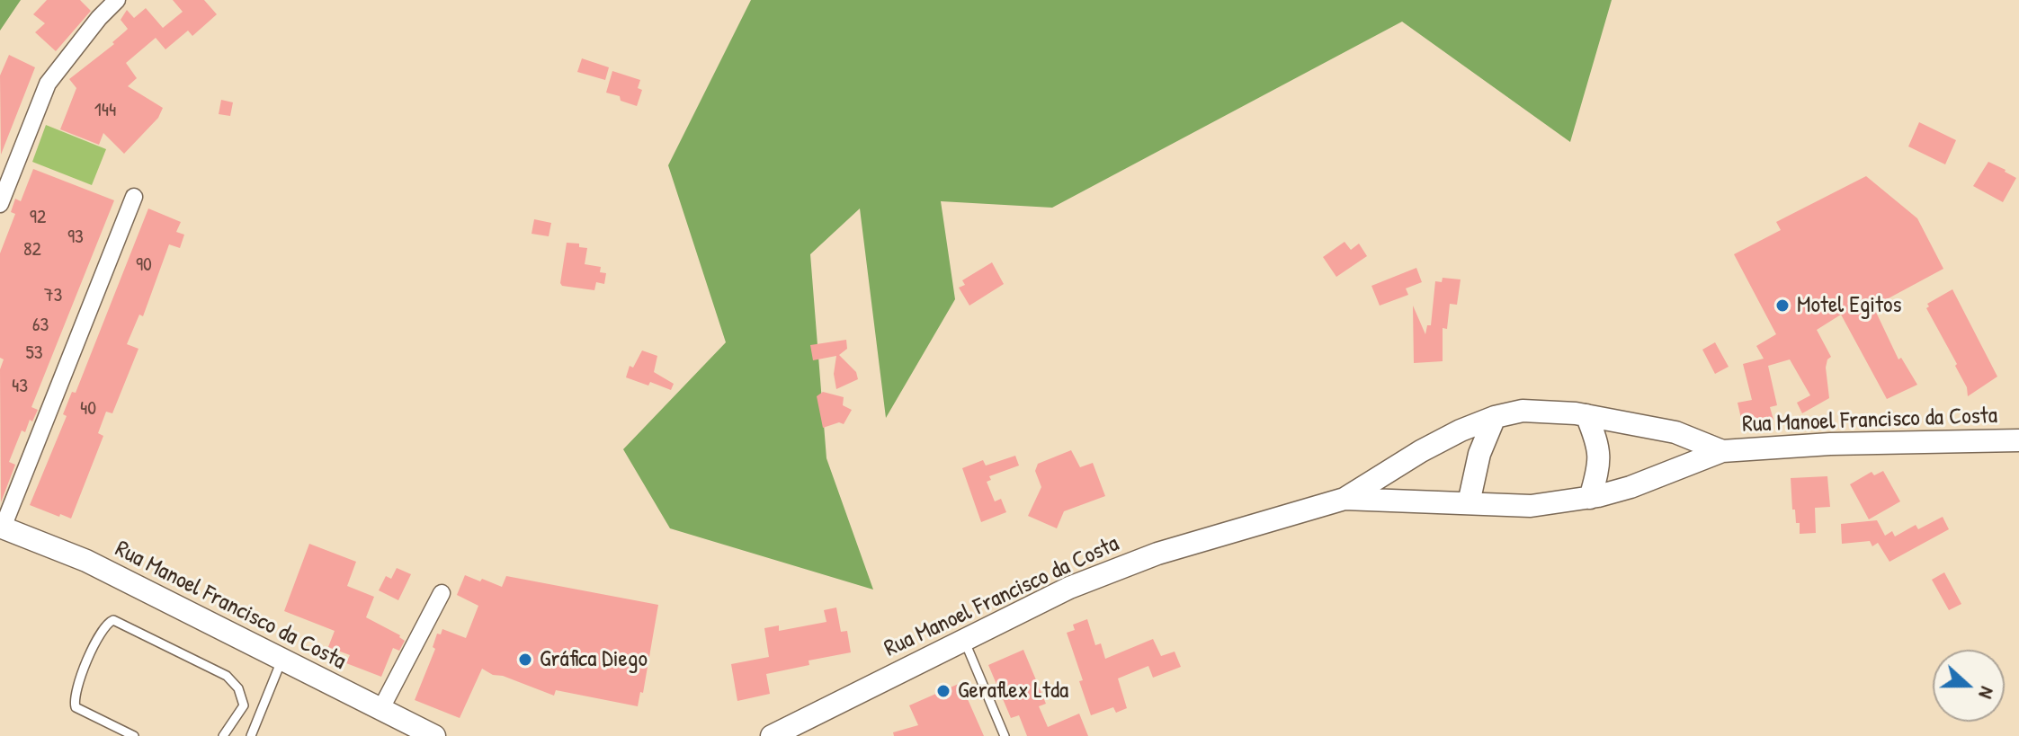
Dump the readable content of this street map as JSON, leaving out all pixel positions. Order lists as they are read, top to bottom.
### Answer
{
  "streets": {
    "main road": ["Rua Manoel Francisco da Costa"]
  },
  "places": ["Motel Egitos", "Gráfica Diego", "Geraflex Ltda"],
  "house_numbers": [
    "144",
    "92",
    "93",
    "82",
    "90",
    "73",
    "63",
    "53",
    "43",
    "40"
  ],
  "north": "right"
}
